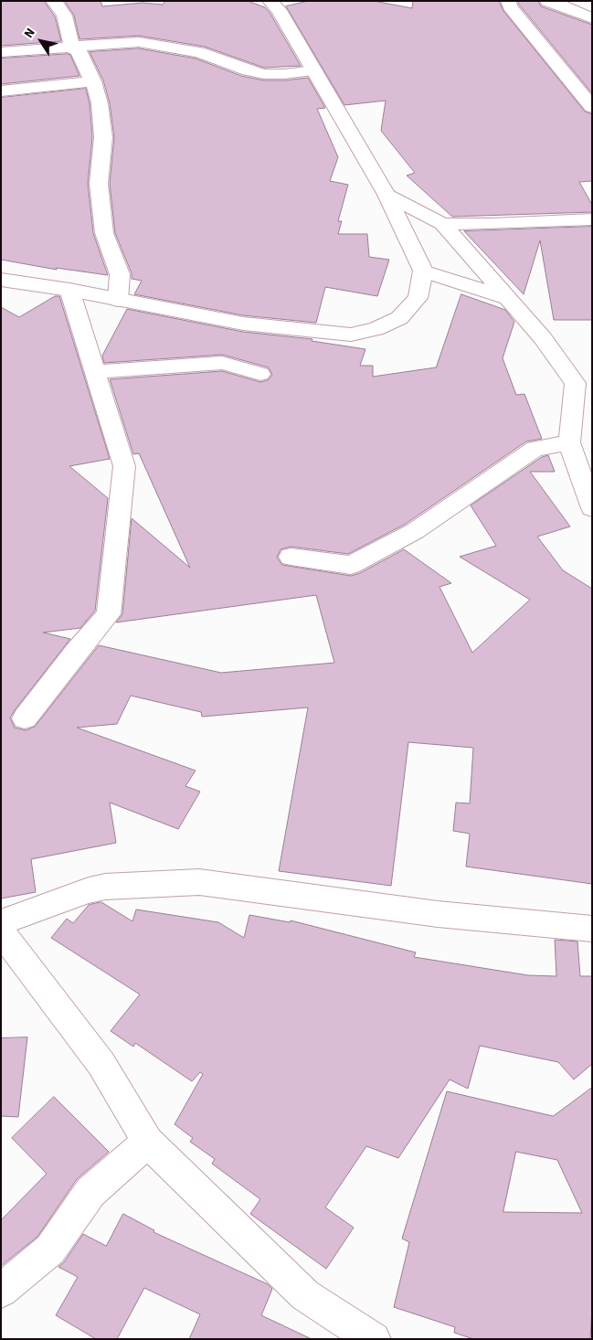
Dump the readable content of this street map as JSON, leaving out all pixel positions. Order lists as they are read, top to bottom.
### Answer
{
  "north": "top left"
}
